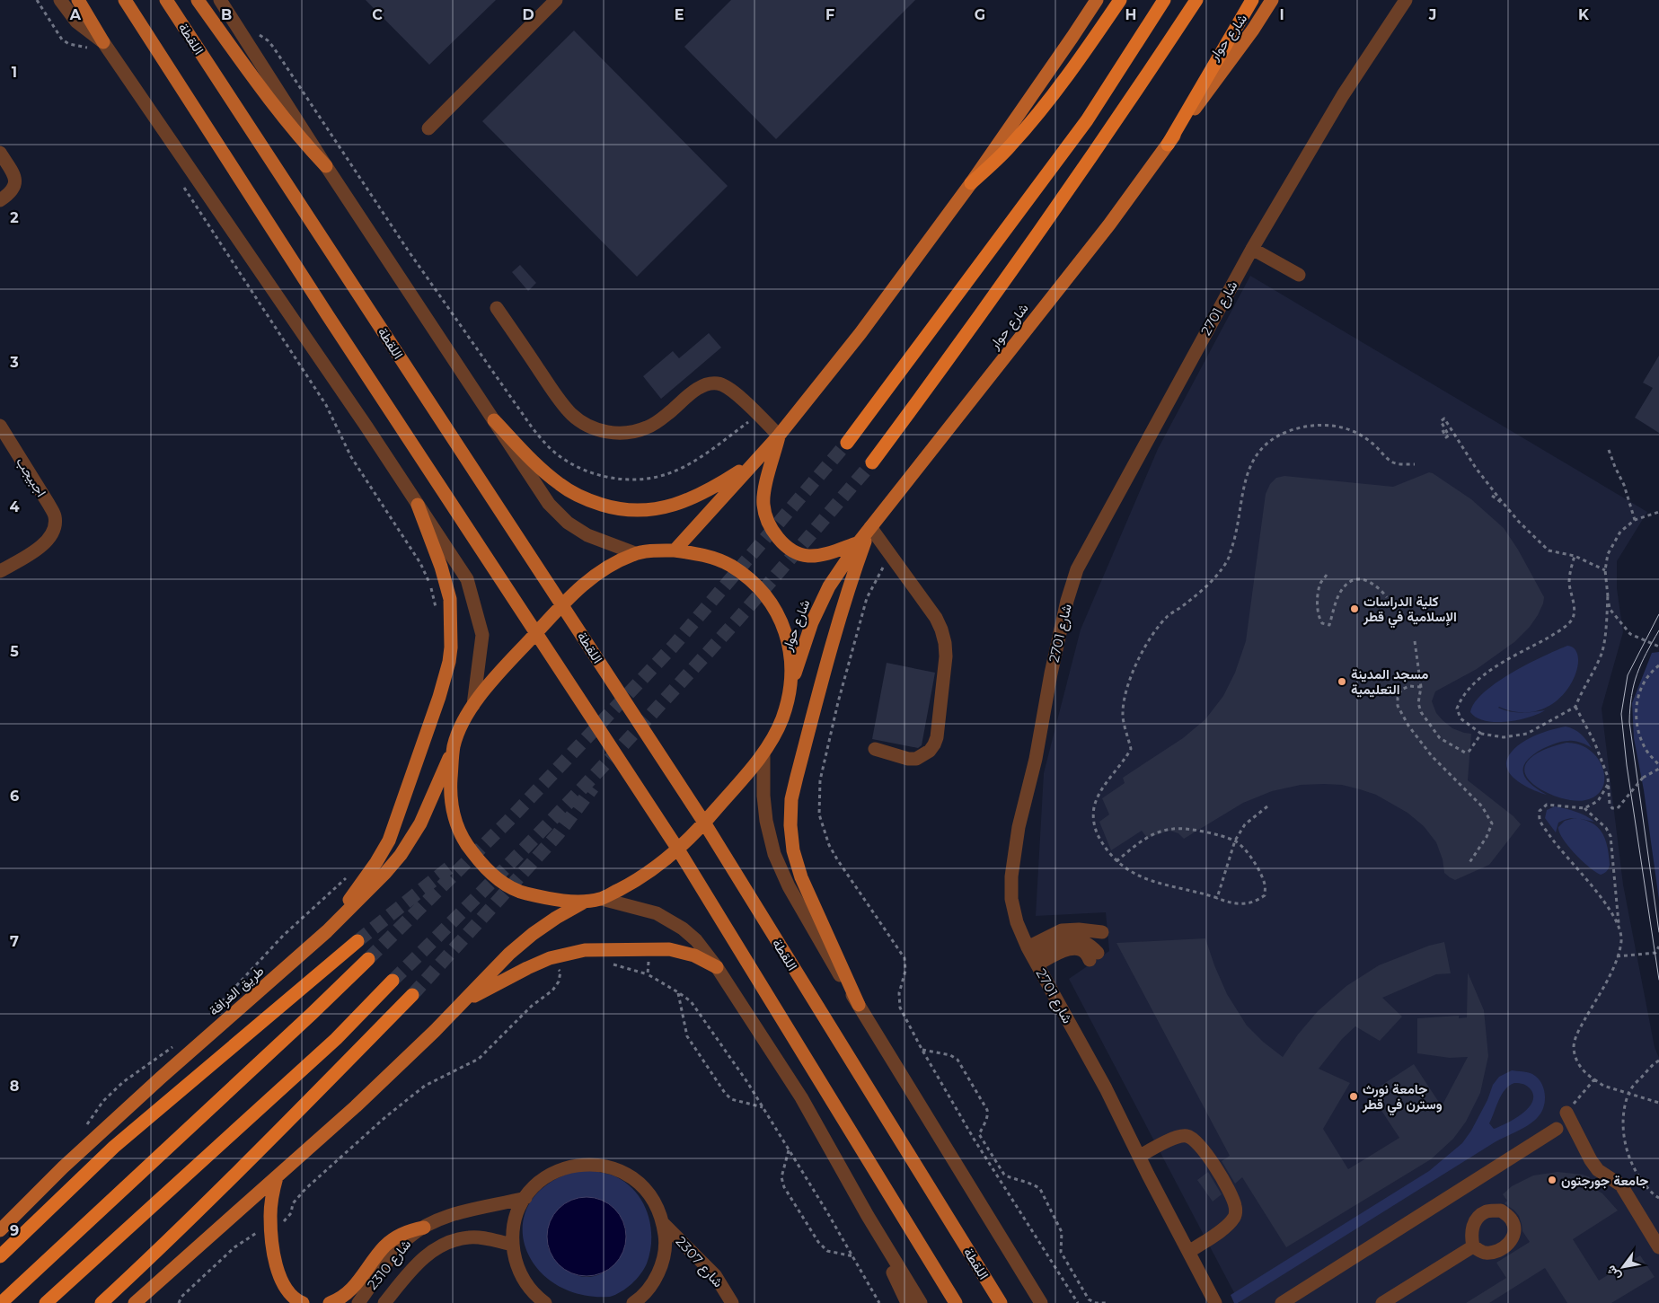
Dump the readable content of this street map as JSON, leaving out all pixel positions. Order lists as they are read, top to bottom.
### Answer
{
  "streets": {
    "main road": ["شارع حوار", "اللقطة", "طريق الغرافة"],
    "street": [
      "شارع 2701",
      "اجبيجب",
      "شارع 2307",
      "شارع 2310"
    ]
  },
  "crossings": [
    ["اللقطة", "طريق الغرافة"]
  ],
  "places": [
    "كلية الدراسات الإسلامية في قطر",
    "مسجد المدينة التعليمية",
    "جامعة نورث وسترن في قطر",
    "جامعة جورجتون"
  ],
  "north": "bottom left",
  "grid": {
    "columns": [
      "A",
      "B",
      "C",
      "D",
      "E",
      "F",
      "G",
      "H",
      "I",
      "J",
      "K"
    ],
    "rows": [
      "1",
      "2",
      "3",
      "4",
      "5",
      "6",
      "7",
      "8",
      "9"
    ]
  }
}
